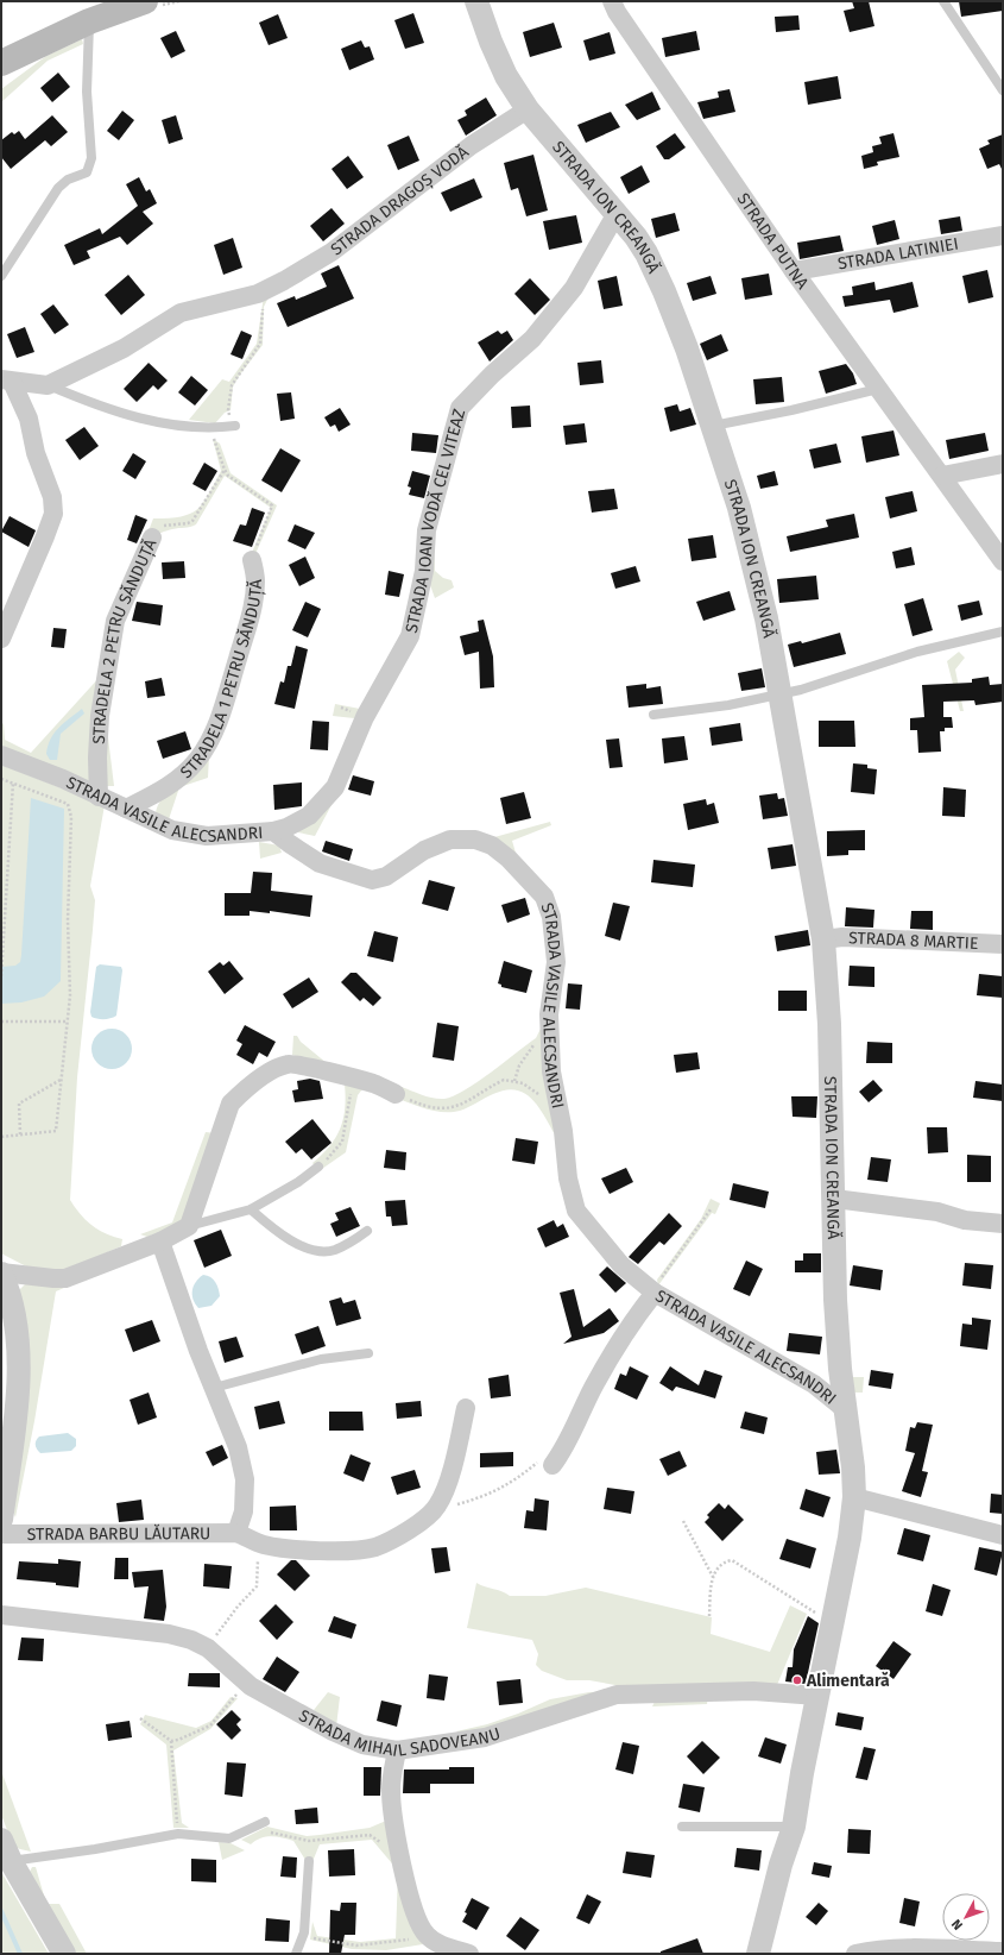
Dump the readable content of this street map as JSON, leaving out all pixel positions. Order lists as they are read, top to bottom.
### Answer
{
  "streets": {
    "street": [
      "STRADA DRAGOȘ VODĂ",
      "STRADA ION CREANGĂ",
      "STRADA PUTNA",
      "STRADA LATINIEI",
      "STRADA IOAN VODĂ CEL VITEAZ",
      "STRADELA 2 PETRU SĂNDUȚĂ",
      "STRADELA 1 PETRU SĂNDUȚĂ",
      "STRADA VASILE ALECSANDRI",
      "STRADA 8 MARTIE",
      "STRADA BARBU LĂUTARU",
      "STRADA MIHAIL SADOVEANU"
    ]
  },
  "crossings": [
    ["STRADA DRAGOȘ VODĂ", "STRADA ION CREANGĂ"],
    ["STRADA ION CREANGĂ", "STRADA IOAN VODĂ CEL VITEAZ"],
    ["STRADA ION CREANGĂ", "STRADA VASILE ALECSANDRI"],
    ["STRADA ION CREANGĂ", "STRADA 8 MARTIE"],
    ["STRADA ION CREANGĂ", "STRADA MIHAIL SADOVEANU"],
    ["STRADA PUTNA", "STRADA LATINIEI"],
    ["STRADA IOAN VODĂ CEL VITEAZ", "STRADA VASILE ALECSANDRI"],
    ["STRADELA 2 PETRU SĂNDUȚĂ", "STRADELA 1 PETRU SĂNDUȚĂ"],
    ["STRADELA 2 PETRU SĂNDUȚĂ", "STRADA VASILE ALECSANDRI"],
    ["STRADELA 1 PETRU SĂNDUȚĂ", "STRADA VASILE ALECSANDRI"]
  ],
  "places": ["Alimentară"],
  "north": "bottom left"
}
